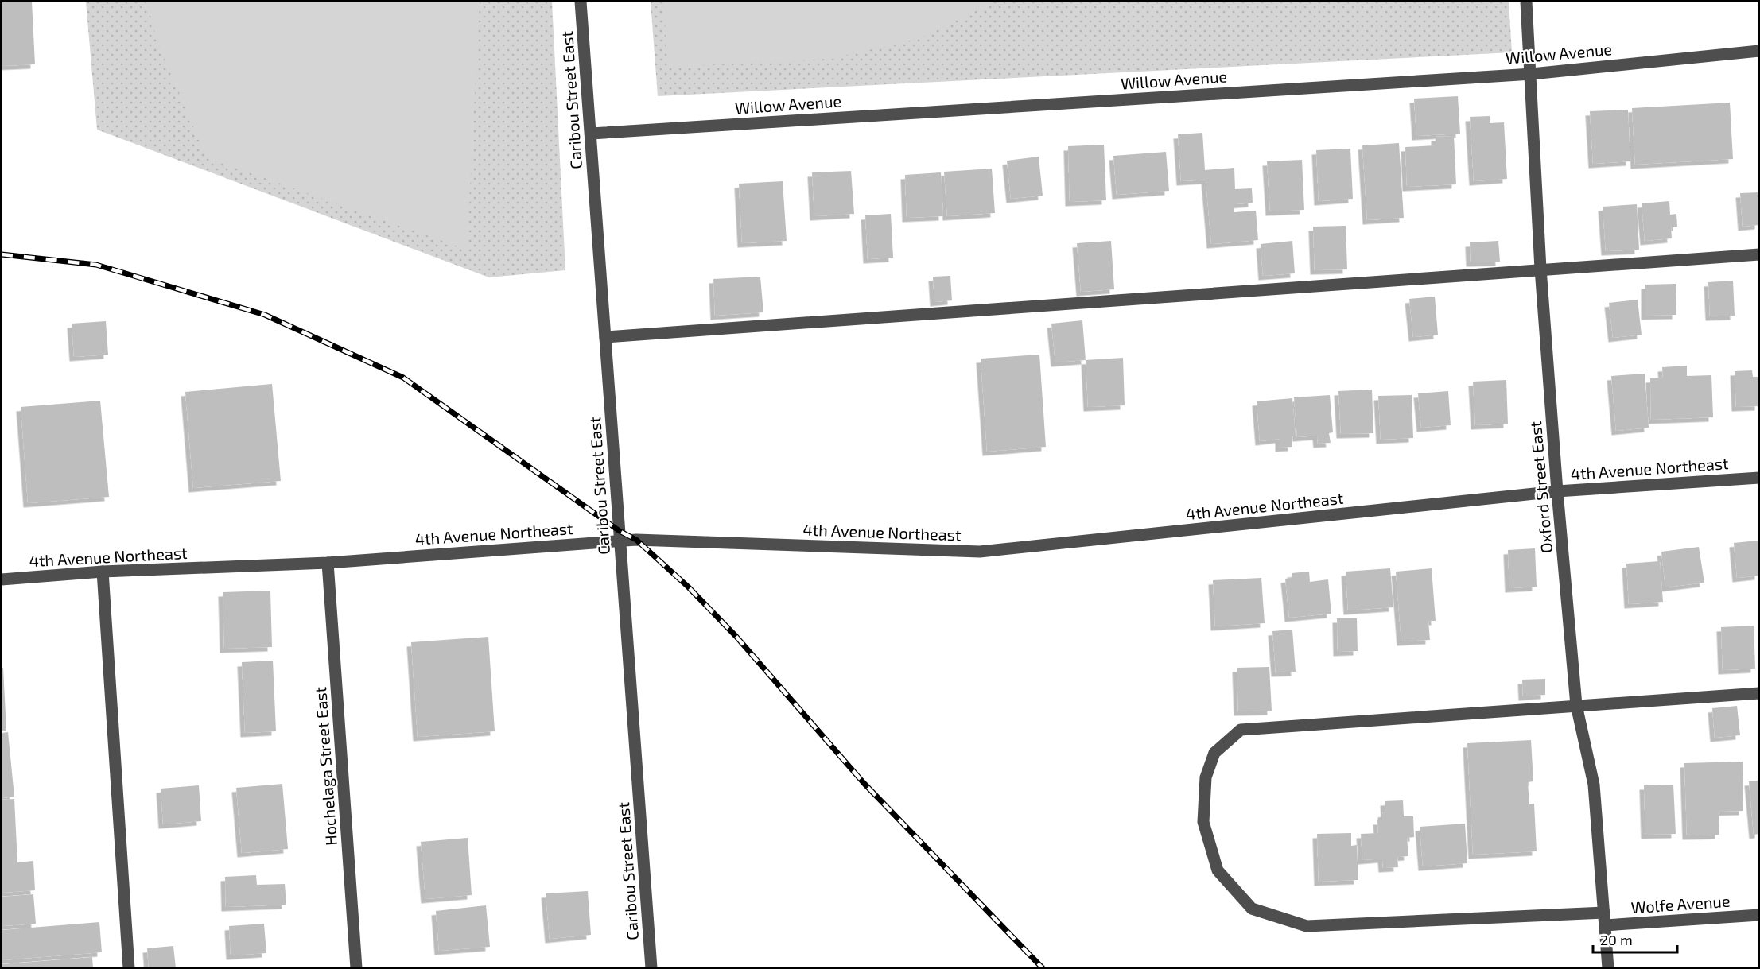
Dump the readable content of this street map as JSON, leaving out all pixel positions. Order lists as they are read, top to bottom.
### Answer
{
  "streets": {
    "street": [
      "Willow Avenue",
      "Caribou Street East",
      "4th Avenue Northeast",
      "Oxford Street East",
      "Hochelaga Street East",
      "Wolfe Avenue"
    ]
  },
  "crossings": [
    ["Willow Avenue", "Caribou Street East"],
    ["Willow Avenue", "Oxford Street East"],
    ["Caribou Street East", "4th Avenue Northeast"],
    ["4th Avenue Northeast", "Oxford Street East"],
    ["4th Avenue Northeast", "Hochelaga Street East"],
    ["Oxford Street East", "Wolfe Avenue"]
  ],
  "scale_bar": "20 m"
}
